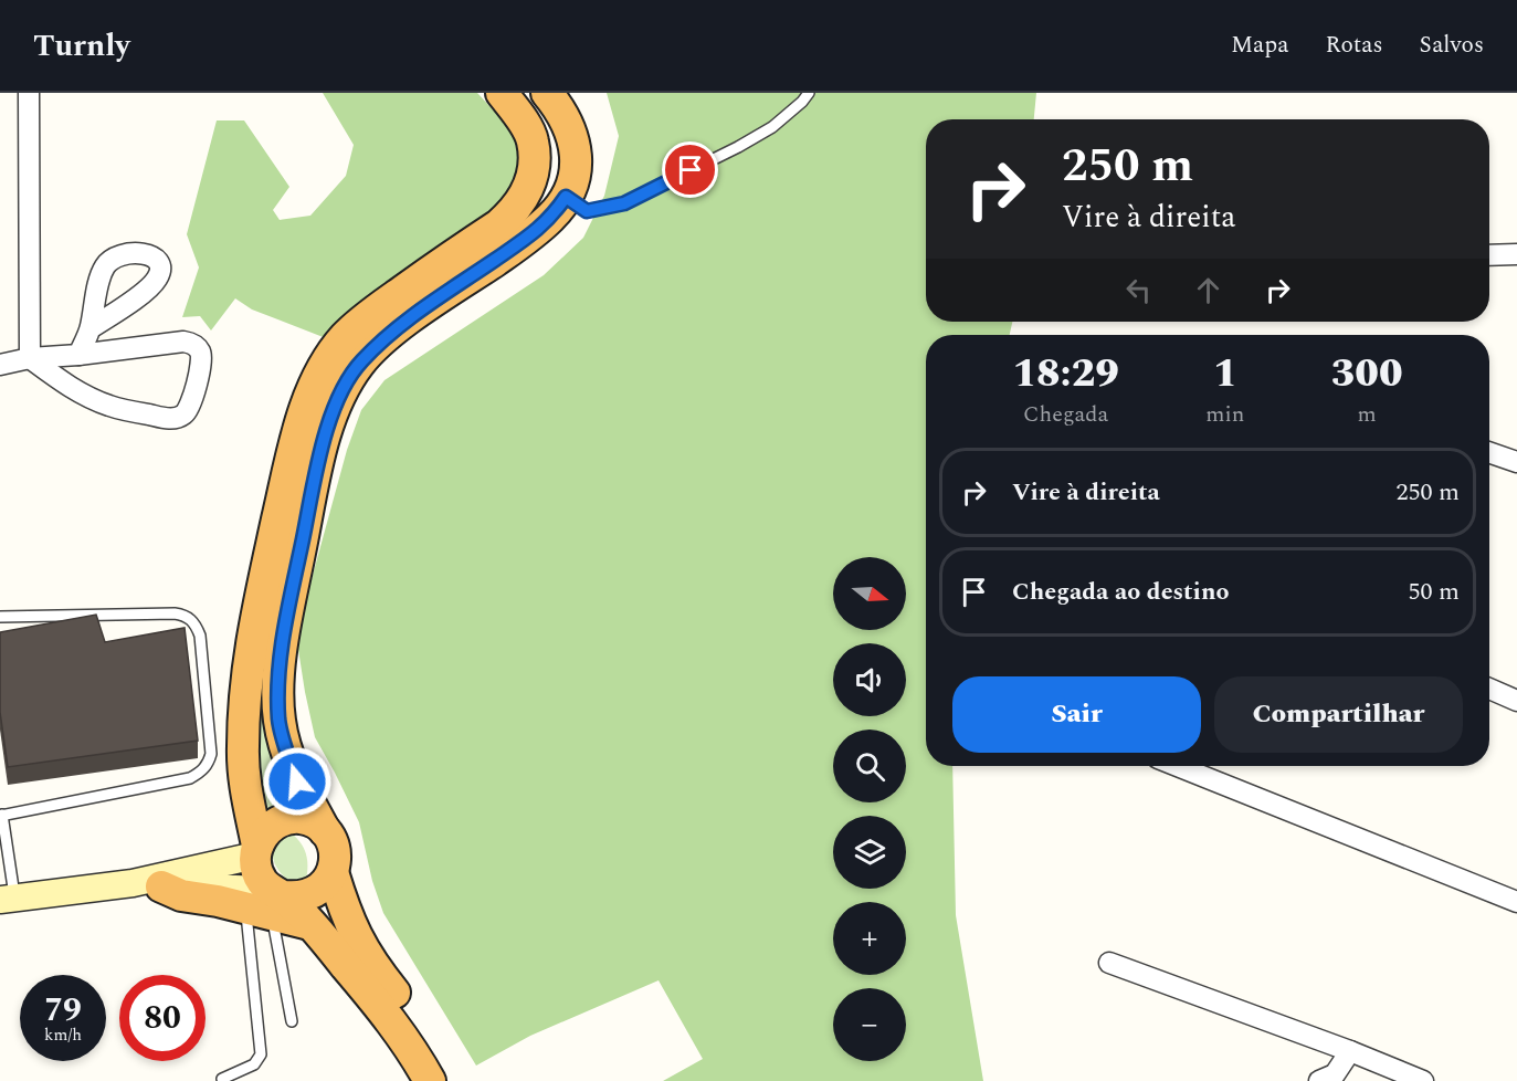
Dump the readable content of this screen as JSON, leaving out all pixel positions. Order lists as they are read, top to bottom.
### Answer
{
  "north": "right",
  "page": {
    "header": "Turnly",
    "nav": ["Mapa", "Rotas", "Salvos"],
    "turn": ["250 m", "Vire à direita"],
    "eta": [
      "18:29",
      "Chegada",
      "1",
      "min",
      "300",
      "m"
    ],
    "list": [
      {
        "name": "Vire à direita",
        "value": "250 m"
      },
      {
        "name": "Chegada ao destino",
        "value": "50 m"
      }
    ],
    "map_buttons": ["+", "−"],
    "buttons": ["Sair", "Compartilhar"],
    "speed": "79 km/h",
    "limit": "80"
  }
}
